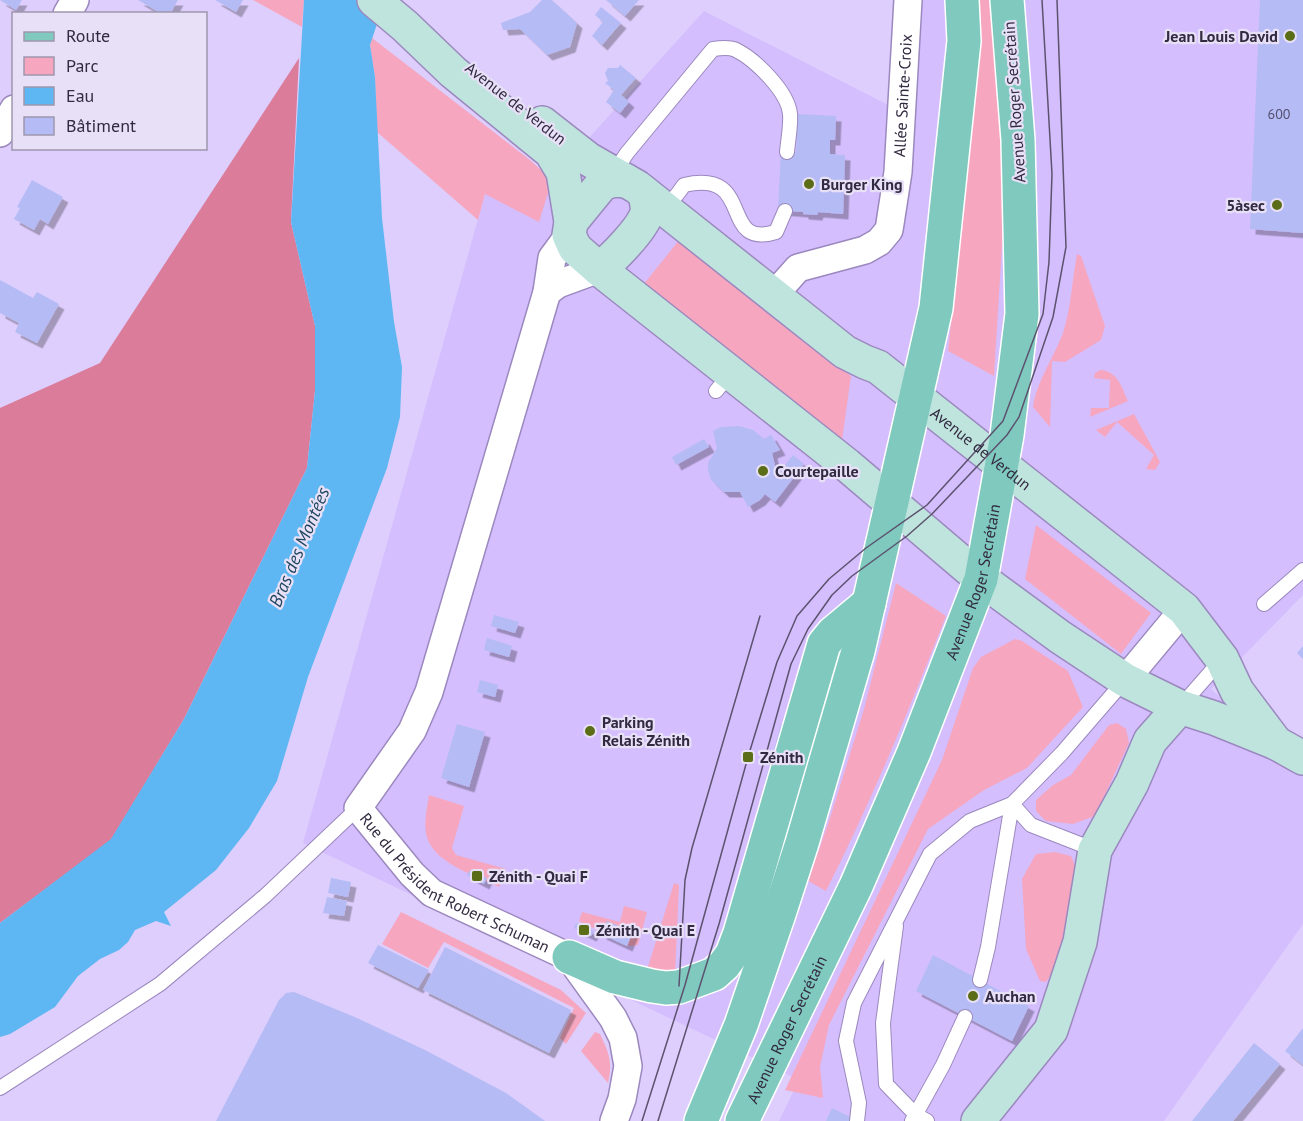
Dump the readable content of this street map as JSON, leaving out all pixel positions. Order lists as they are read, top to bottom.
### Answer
{
  "streets": {
    "main road": ["Avenue Roger Secrétain"],
    "street": ["Allée Sainte-Croix", "Avenue de Verdun", "Rue du Président Robert Schuman"]
  },
  "crossings": [
    ["Allée Sainte-Croix", "Avenue de Verdun"],
    ["Avenue Roger Secrétain", "Avenue de Verdun"],
    ["Avenue de Verdun", "Rue du Président Robert Schuman"]
  ],
  "water": ["Bras des Montées"],
  "places": {
    "other": [
      "Jean Louis David",
      "Burger King",
      "5àsec",
      "Courtepaille",
      "Parking Relais Zénith",
      "Auchan"
    ],
    "transit": ["Zénith", "Zénith - Quai F", "Zénith - Quai E"]
  },
  "house_numbers": ["600"],
  "legend": [
    "Route",
    "Parc",
    "Eau",
    "Bâtiment"
  ]
}
